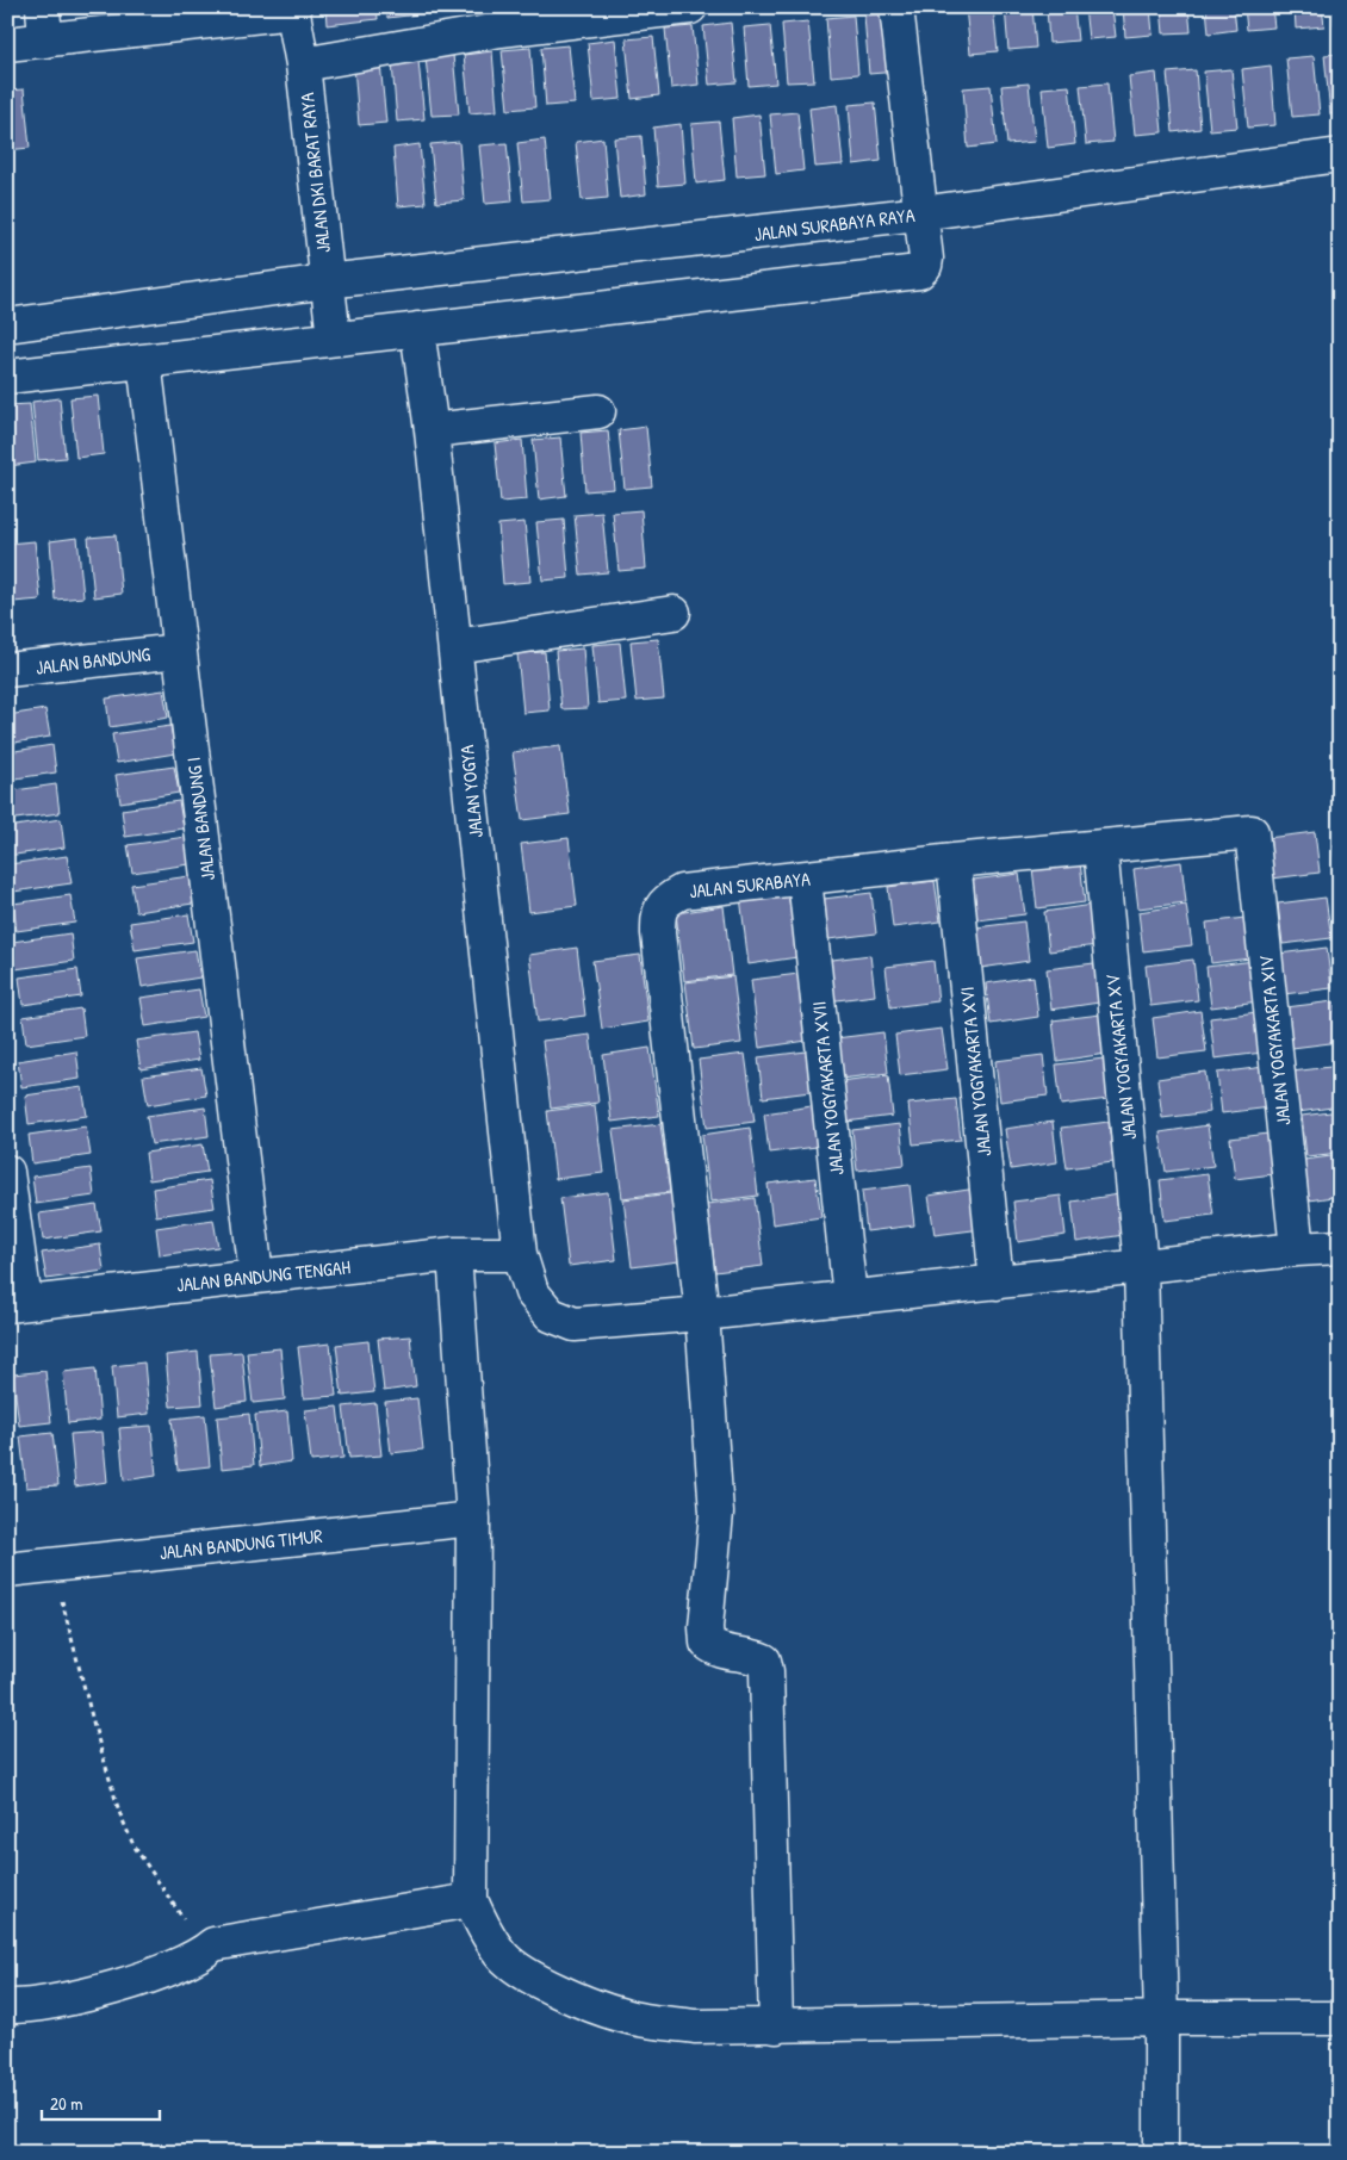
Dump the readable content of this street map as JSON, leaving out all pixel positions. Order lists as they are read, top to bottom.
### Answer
{
  "streets": {
    "street": [
      "JALAN DKI BARAT RAYA",
      "JALAN SURABAYA RAYA",
      "JALAN BANDUNG",
      "JALAN YOGYA",
      "JALAN BANDUNG I",
      "JALAN SURABAYA",
      "JALAN YOGYAKARTA XIV",
      "JALAN YOGYAKARTA XV",
      "JALAN YOGYAKARTA XVI",
      "JALAN YOGYAKARTA XVII",
      "JALAN BANDUNG TENGAH",
      "JALAN BANDUNG TIMUR"
    ]
  },
  "crossings": [
    ["JALAN DKI BARAT RAYA", "JALAN SURABAYA RAYA"],
    ["JALAN BANDUNG", "JALAN BANDUNG I"],
    ["JALAN YOGYA", "JALAN SURABAYA"],
    ["JALAN YOGYA", "JALAN YOGYAKARTA XIV"],
    ["JALAN YOGYA", "JALAN YOGYAKARTA XV"],
    ["JALAN YOGYA", "JALAN YOGYAKARTA XVI"],
    ["JALAN YOGYA", "JALAN YOGYAKARTA XVII"],
    ["JALAN YOGYA", "JALAN BANDUNG TENGAH"],
    ["JALAN BANDUNG I", "JALAN BANDUNG TENGAH"],
    ["JALAN SURABAYA", "JALAN YOGYAKARTA XIV"],
    ["JALAN SURABAYA", "JALAN YOGYAKARTA XV"],
    ["JALAN SURABAYA", "JALAN YOGYAKARTA XVI"],
    ["JALAN SURABAYA", "JALAN YOGYAKARTA XVII"]
  ],
  "scale_bar": "20 m"
}
